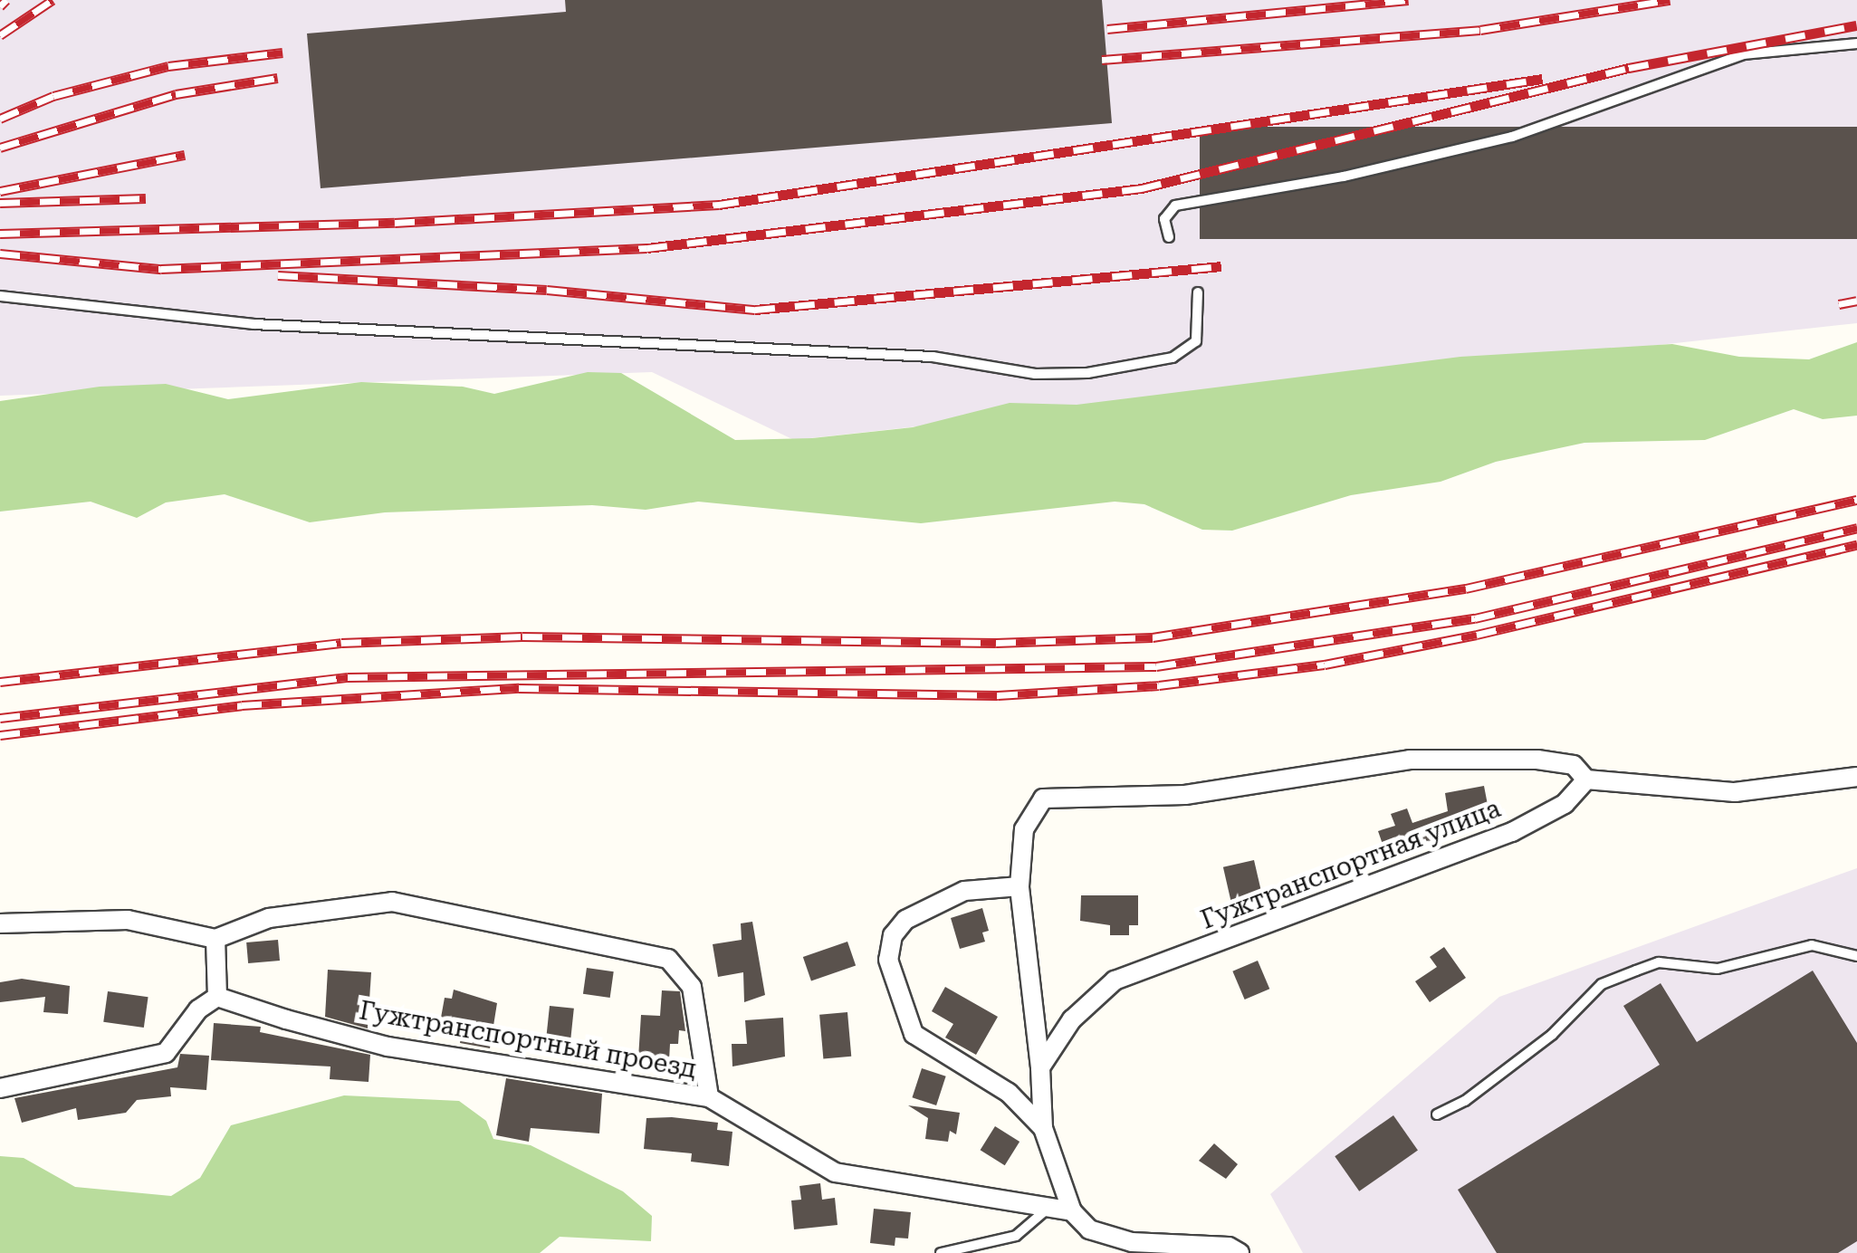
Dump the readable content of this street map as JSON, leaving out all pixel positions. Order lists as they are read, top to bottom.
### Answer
{
  "streets": {
    "street": ["Гужтранспортная улица", "Гужтранспортный проезд"]
  }
}
